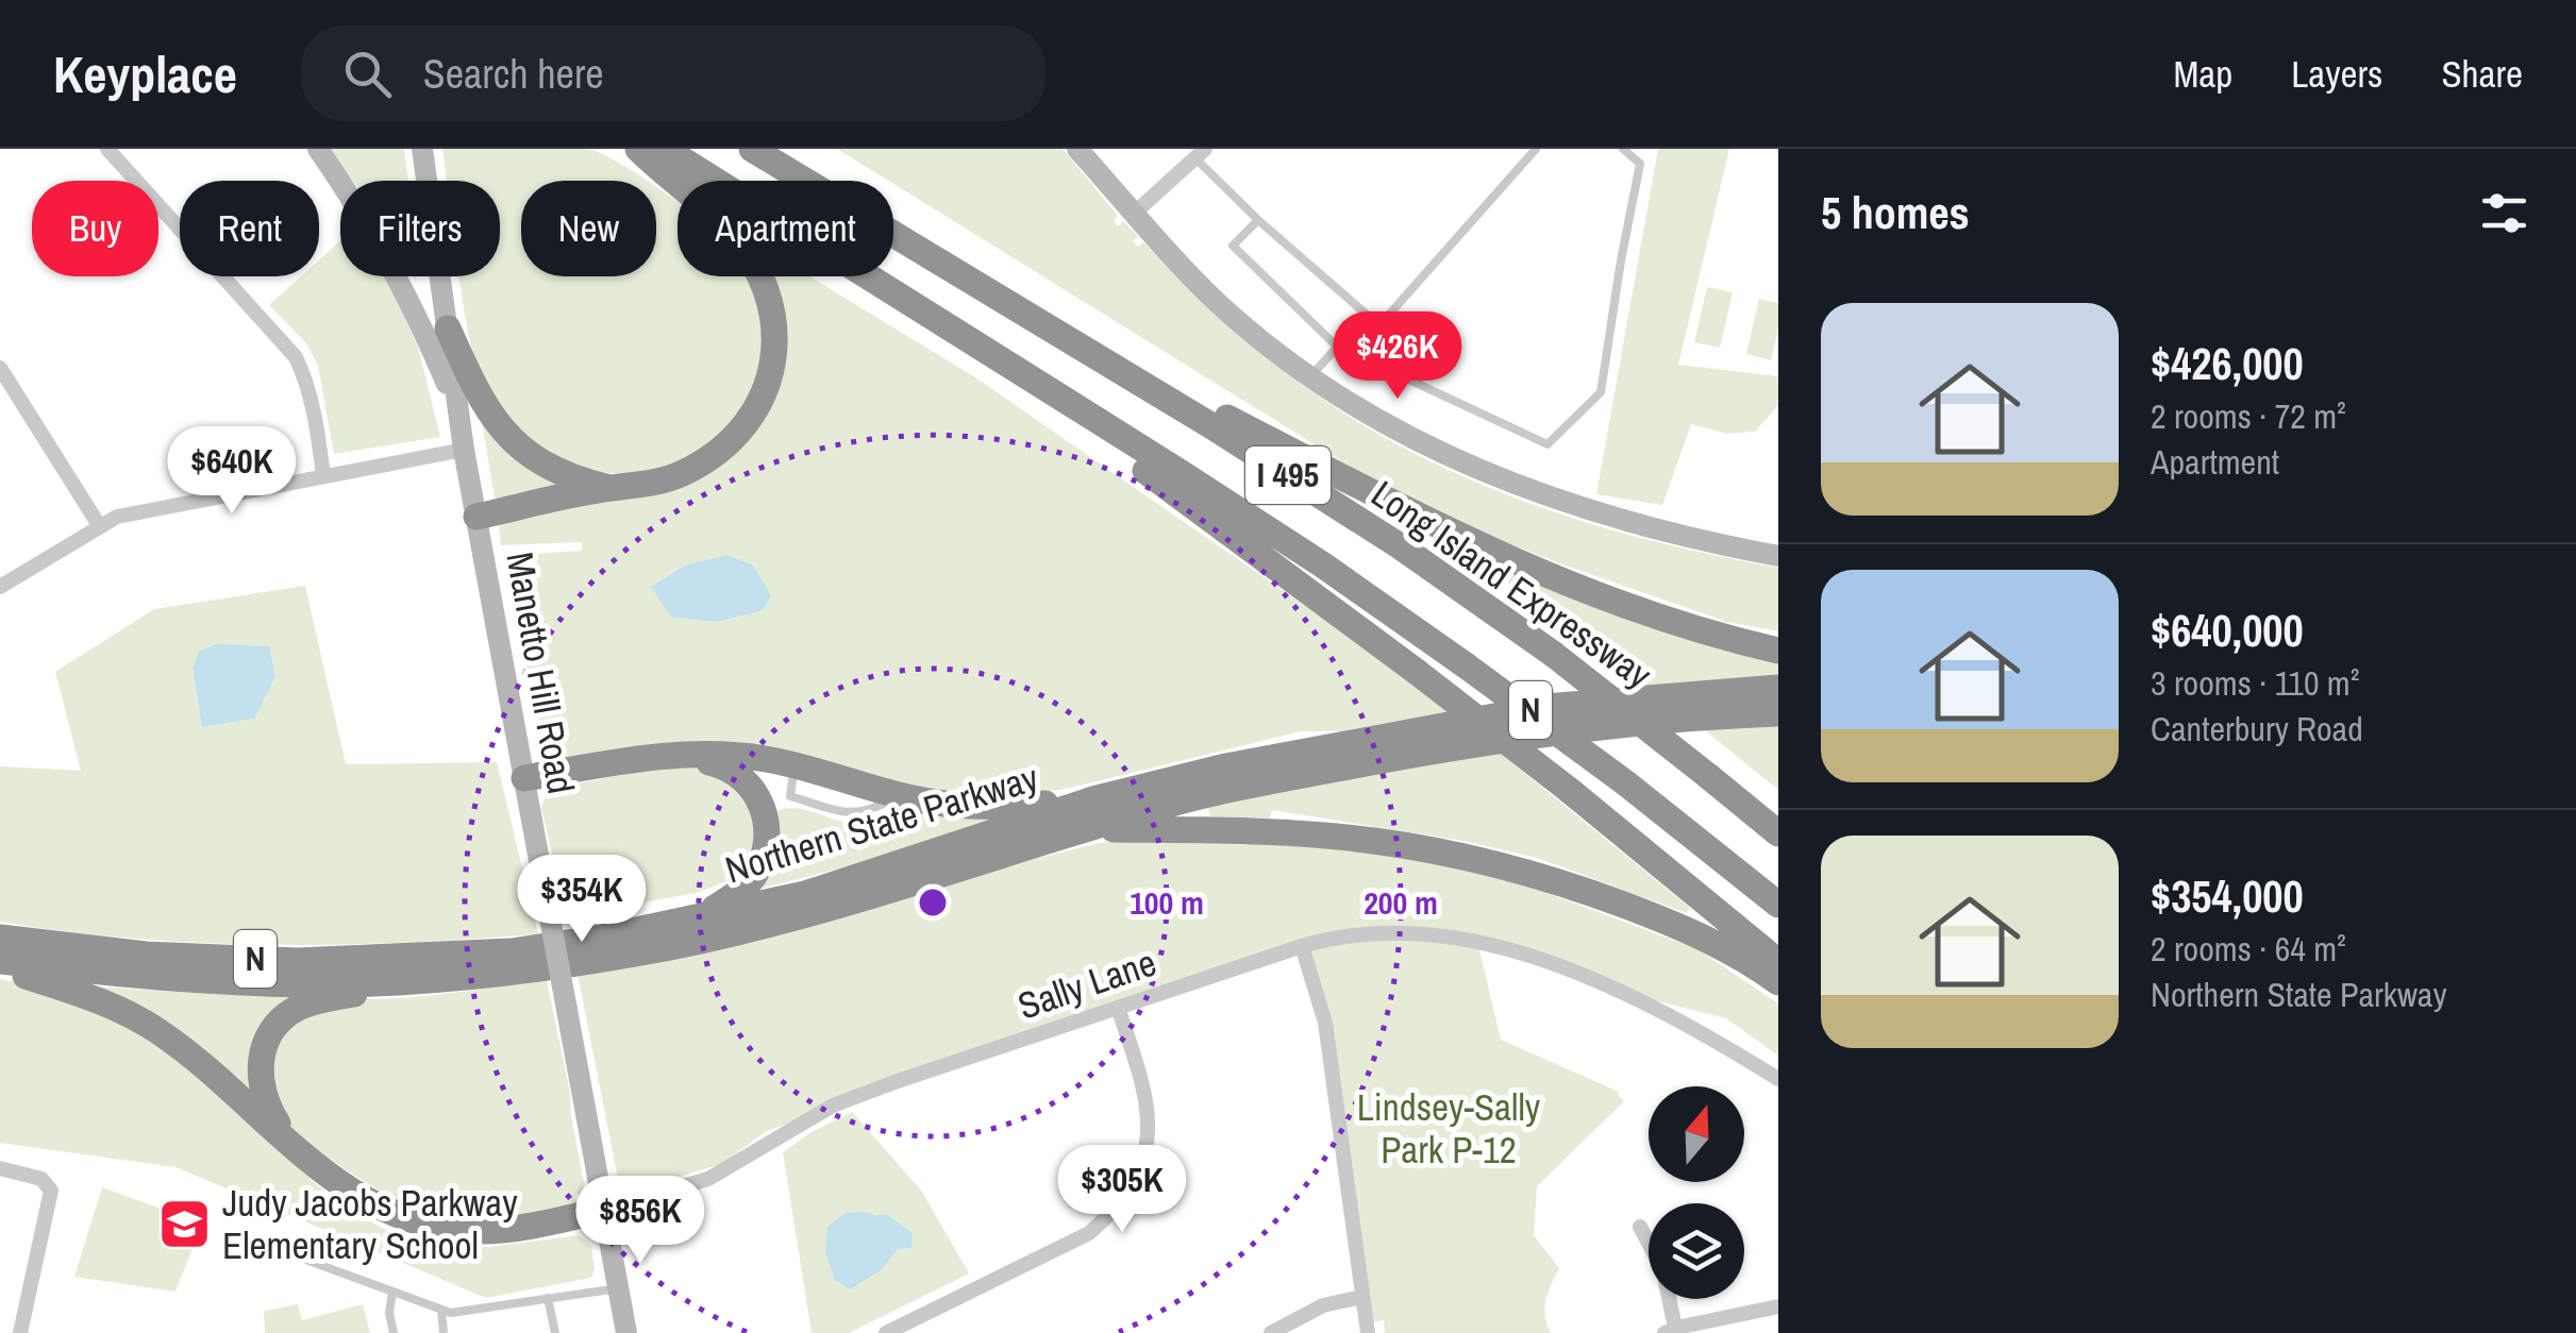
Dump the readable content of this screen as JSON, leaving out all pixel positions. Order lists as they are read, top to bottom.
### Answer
{
  "streets": {
    "highway": [
      "I 495",
      "Long Island Expressway",
      "N",
      "Northern State Parkway"
    ],
    "main road": ["Manetto Hill Road"],
    "street": ["Sally Lane"]
  },
  "crossings": [
    ["Manetto Hill Road", "Sally Lane"]
  ],
  "parks": ["Lindsey-Sally Park P-12"],
  "places": {
    "school or university": ["Judy Jacobs Parkway Elementary School"]
  },
  "north": "top",
  "page": {
    "header": "Keyplace",
    "search": "Search here",
    "nav": ["Map", "Layers", "Share"],
    "heading": "5 homes",
    "chip": [
      "Buy",
      "Rent",
      "Filters",
      "New",
      "Apartment"
    ],
    "list": [
      {
        "name": "$426,000",
        "note": "2 rooms · 72 m² · Apartment"
      },
      {
        "name": "$640,000",
        "note": "3 rooms · 110 m² · Canterbury Road"
      },
      {
        "name": "$354,000",
        "note": "2 rooms · 64 m² · Northern State Parkway"
      }
    ],
    "price": [
      "$426K",
      "$640K",
      "$354K",
      "$305K",
      "$856K"
    ]
  },
  "rings": ["100 m", "200 m"]
}
